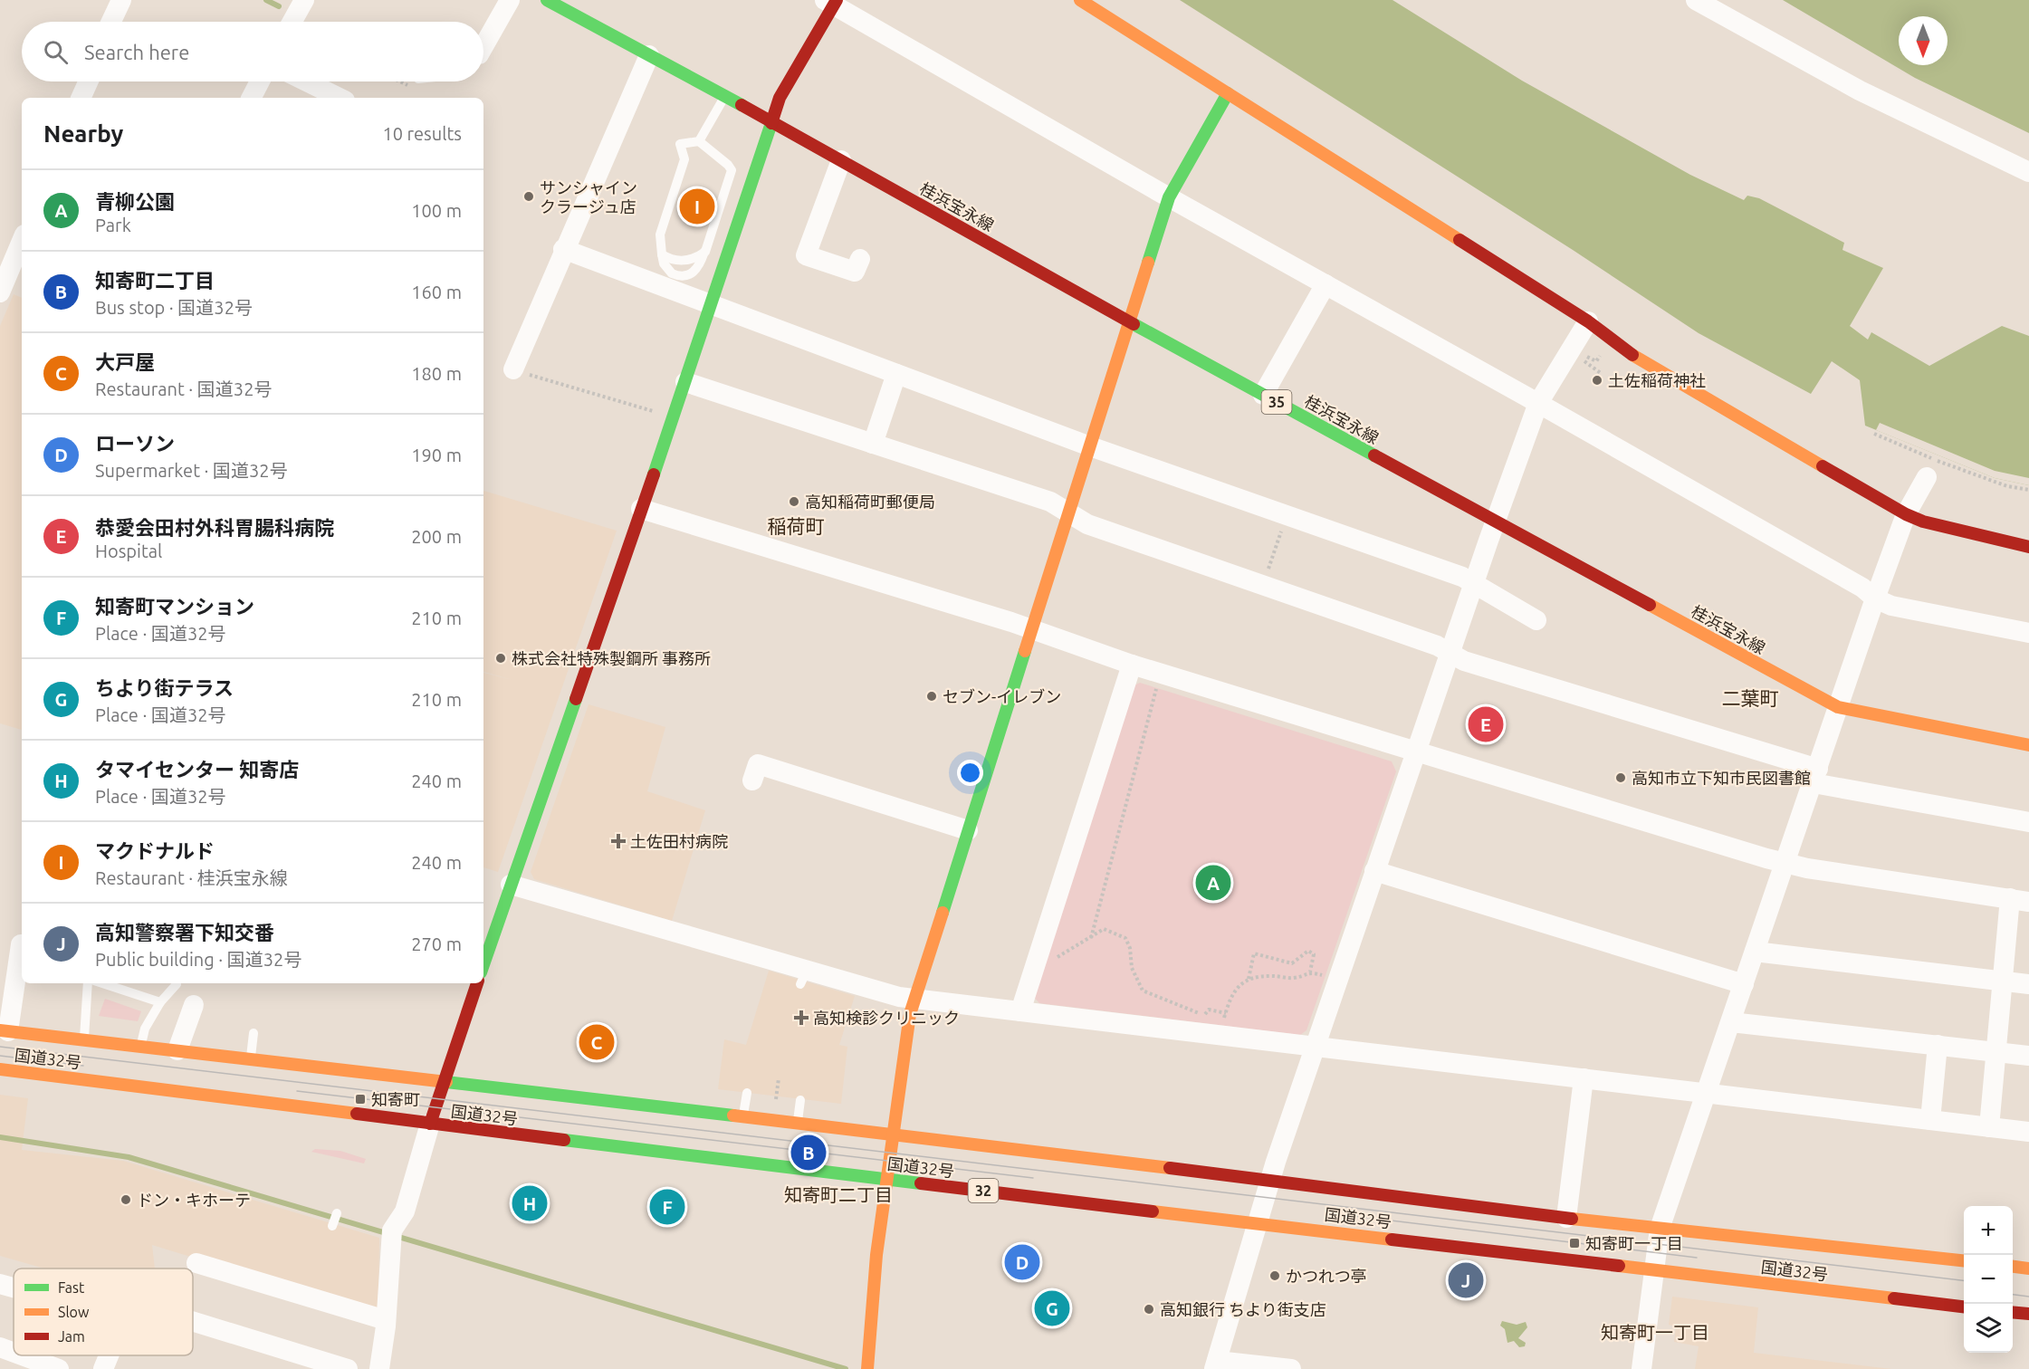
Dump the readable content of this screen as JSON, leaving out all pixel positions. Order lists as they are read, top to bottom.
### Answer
{
  "streets": {
    "main road": [
      "桂浜宝永線",
      "35",
      "国道32号",
      "32"
    ]
  },
  "districts": [
    "稲荷町",
    "二葉町",
    "知寄町二丁目",
    "知寄町一丁目"
  ],
  "places": {
    "other": [
      "サンシャイン クラージュ店",
      "土佐稲荷神社",
      "高知稲荷町郵便局",
      "株式会社特殊製鋼所 事務所",
      "セブン-イレブン",
      "高知市立下知市民図書館",
      "ドン・キホーテ",
      "かつれつ亭",
      "高知銀行 ちより街支店"
    ],
    "health": ["土佐田村病院", "高知検診クリニック"],
    "transit": ["知寄町", "知寄町一丁目"]
  },
  "legend": ["Fast", "Slow", "Jam"],
  "north": "bottom",
  "page": {
    "search": "Search here",
    "heading": ["Nearby", "10 results"],
    "list": [
      {
        "mark": "A",
        "name": "青柳公園",
        "note": "Park",
        "value": "100 m"
      },
      {
        "mark": "B",
        "name": "知寄町二丁目",
        "note": "Bus stop · 国道32号",
        "value": "160 m"
      },
      {
        "mark": "C",
        "name": "大戸屋",
        "note": "Restaurant · 国道32号",
        "value": "180 m"
      },
      {
        "mark": "D",
        "name": "ローソン",
        "note": "Supermarket · 国道32号",
        "value": "190 m"
      },
      {
        "mark": "E",
        "name": "恭愛会田村外科胃腸科病院",
        "note": "Hospital",
        "value": "200 m"
      },
      {
        "mark": "F",
        "name": "知寄町マンション",
        "note": "Place · 国道32号",
        "value": "210 m"
      },
      {
        "mark": "G",
        "name": "ちより街テラス",
        "note": "Place · 国道32号",
        "value": "210 m"
      },
      {
        "mark": "H",
        "name": "タマイセンター 知寄店",
        "note": "Place · 国道32号",
        "value": "240 m"
      },
      {
        "mark": "I",
        "name": "マクドナルド",
        "note": "Restaurant · 桂浜宝永線",
        "value": "240 m"
      },
      {
        "mark": "J",
        "name": "高知警察署下知交番",
        "note": "Public building · 国道32号",
        "value": "270 m"
      }
    ],
    "pins": [
      "I",
      "E",
      "A",
      "C",
      "B",
      "H",
      "F",
      "D",
      "J",
      "G"
    ],
    "map_buttons": ["+", "−"]
  }
}
